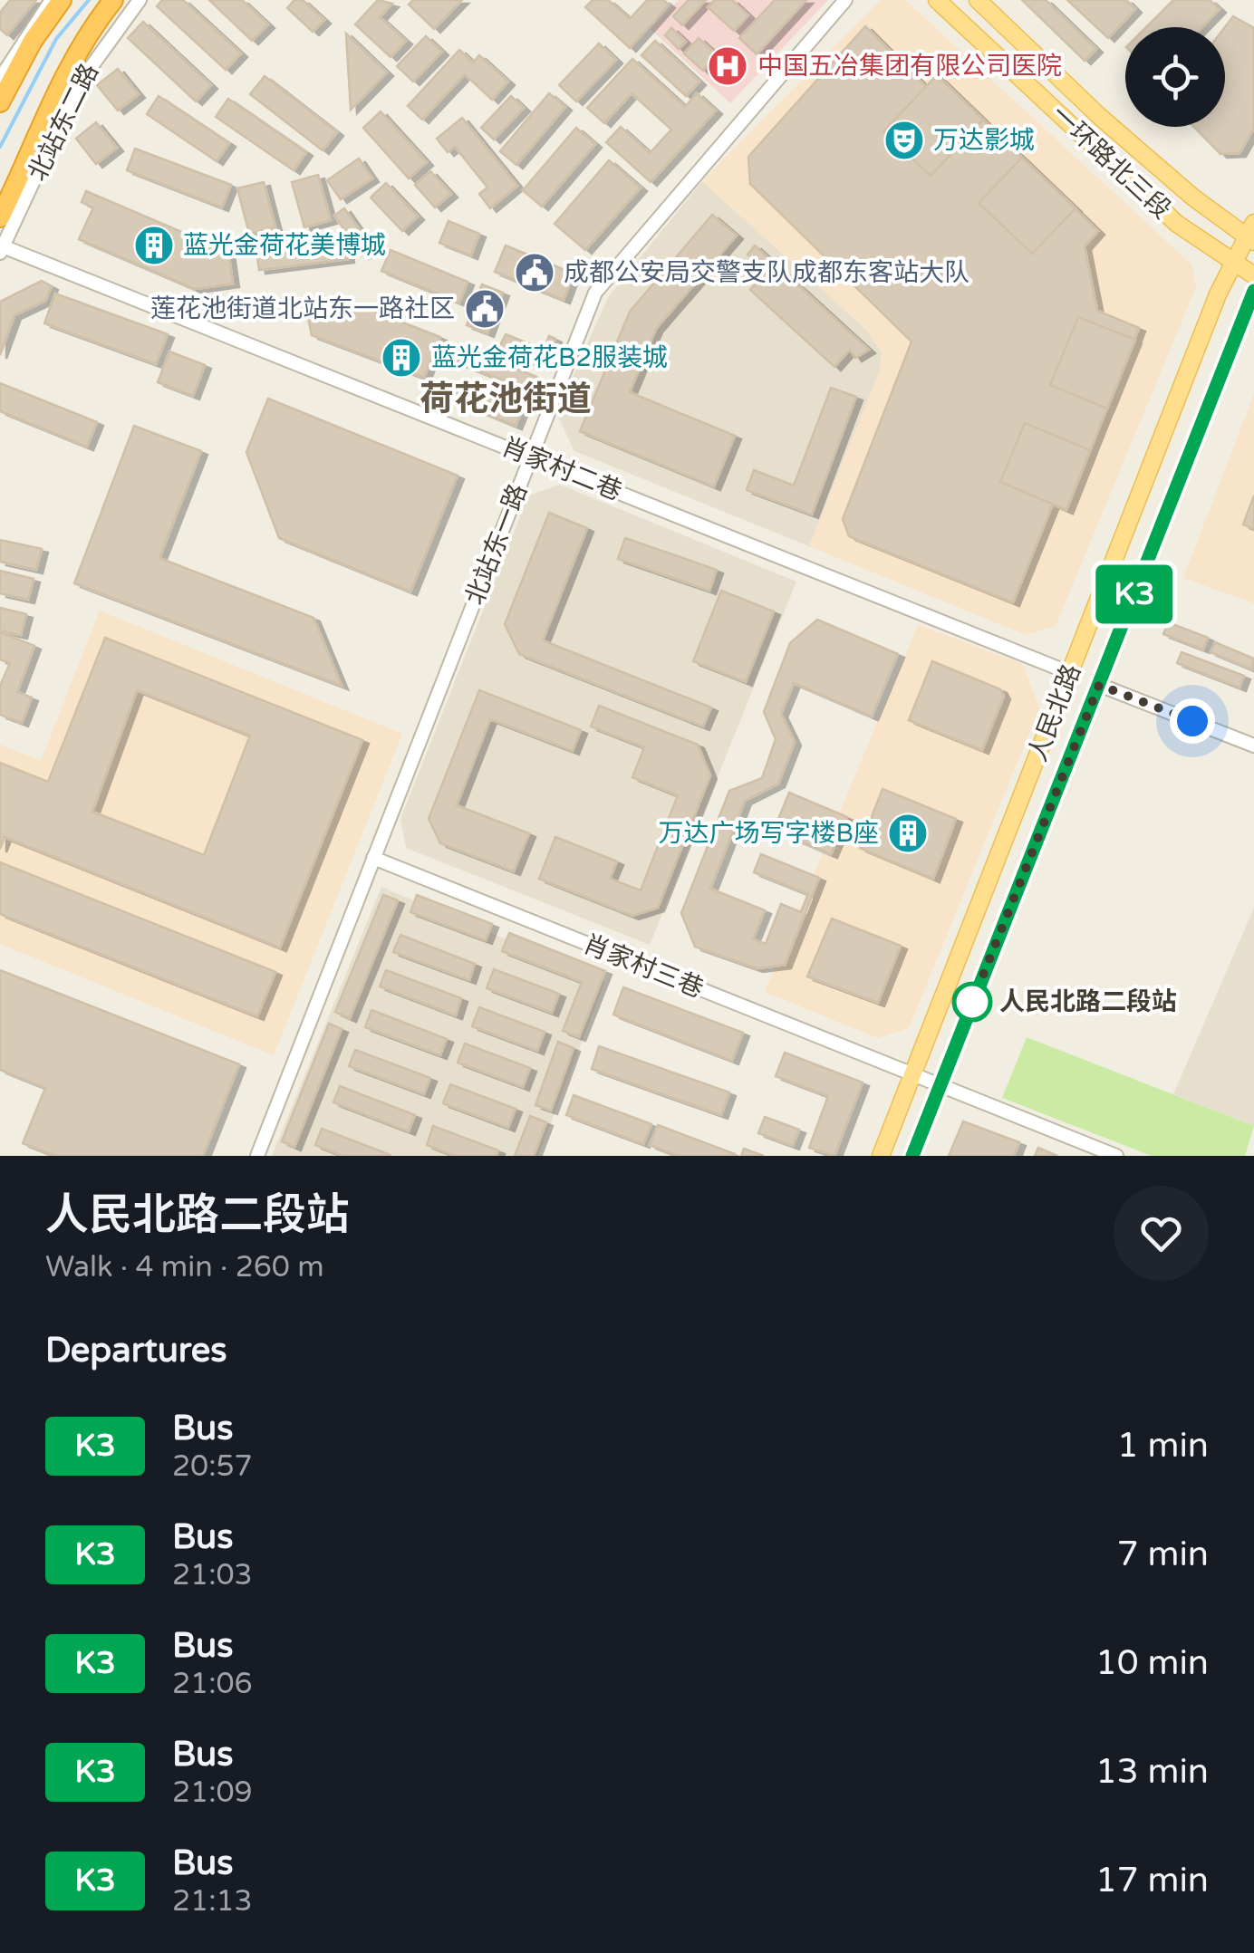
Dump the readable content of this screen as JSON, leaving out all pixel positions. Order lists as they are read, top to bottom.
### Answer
{
  "streets": {
    "main road": ["一环路北三段", "人民北路"],
    "street": [
      "北站东二路",
      "肖家村二巷",
      "北站东一路",
      "肖家村三巷"
    ]
  },
  "crossings": [
    ["北站东二路", "肖家村二巷"],
    ["一环路北三段", "人民北路"],
    ["肖家村二巷", "北站东一路"],
    ["肖家村二巷", "人民北路"],
    ["北站东一路", "肖家村三巷"],
    ["人民北路", "肖家村三巷"]
  ],
  "districts": ["荷花池街道"],
  "places": {
    "hospital": ["中国五冶集团有限公司医院"],
    "theatre": ["万达影城"],
    "building": ["蓝光金荷花美博城", "蓝光金荷花B2服装城", "万达广场写字楼B座"],
    "public building": ["成都公安局交警支队成都东客站大队", "莲花池街道北站东一路社区"],
    "other": ["人民北路二段站"]
  },
  "lines": ["bus line K3"],
  "page": {
    "on_map": "K3",
    "heading": [
      ["人民北路二段站", "Walk · 4 min · 260 m"],
      "Departures"
    ],
    "list": [
      {
        "mark": "K3",
        "name": "Bus",
        "note": "20:57",
        "value": "1 min"
      },
      {
        "mark": "K3",
        "name": "Bus",
        "note": "21:03",
        "value": "7 min"
      },
      {
        "mark": "K3",
        "name": "Bus",
        "note": "21:06",
        "value": "10 min"
      },
      {
        "mark": "K3",
        "name": "Bus",
        "note": "21:09",
        "value": "13 min"
      },
      {
        "mark": "K3",
        "name": "Bus",
        "note": "21:13",
        "value": "17 min"
      }
    ]
  }
}
